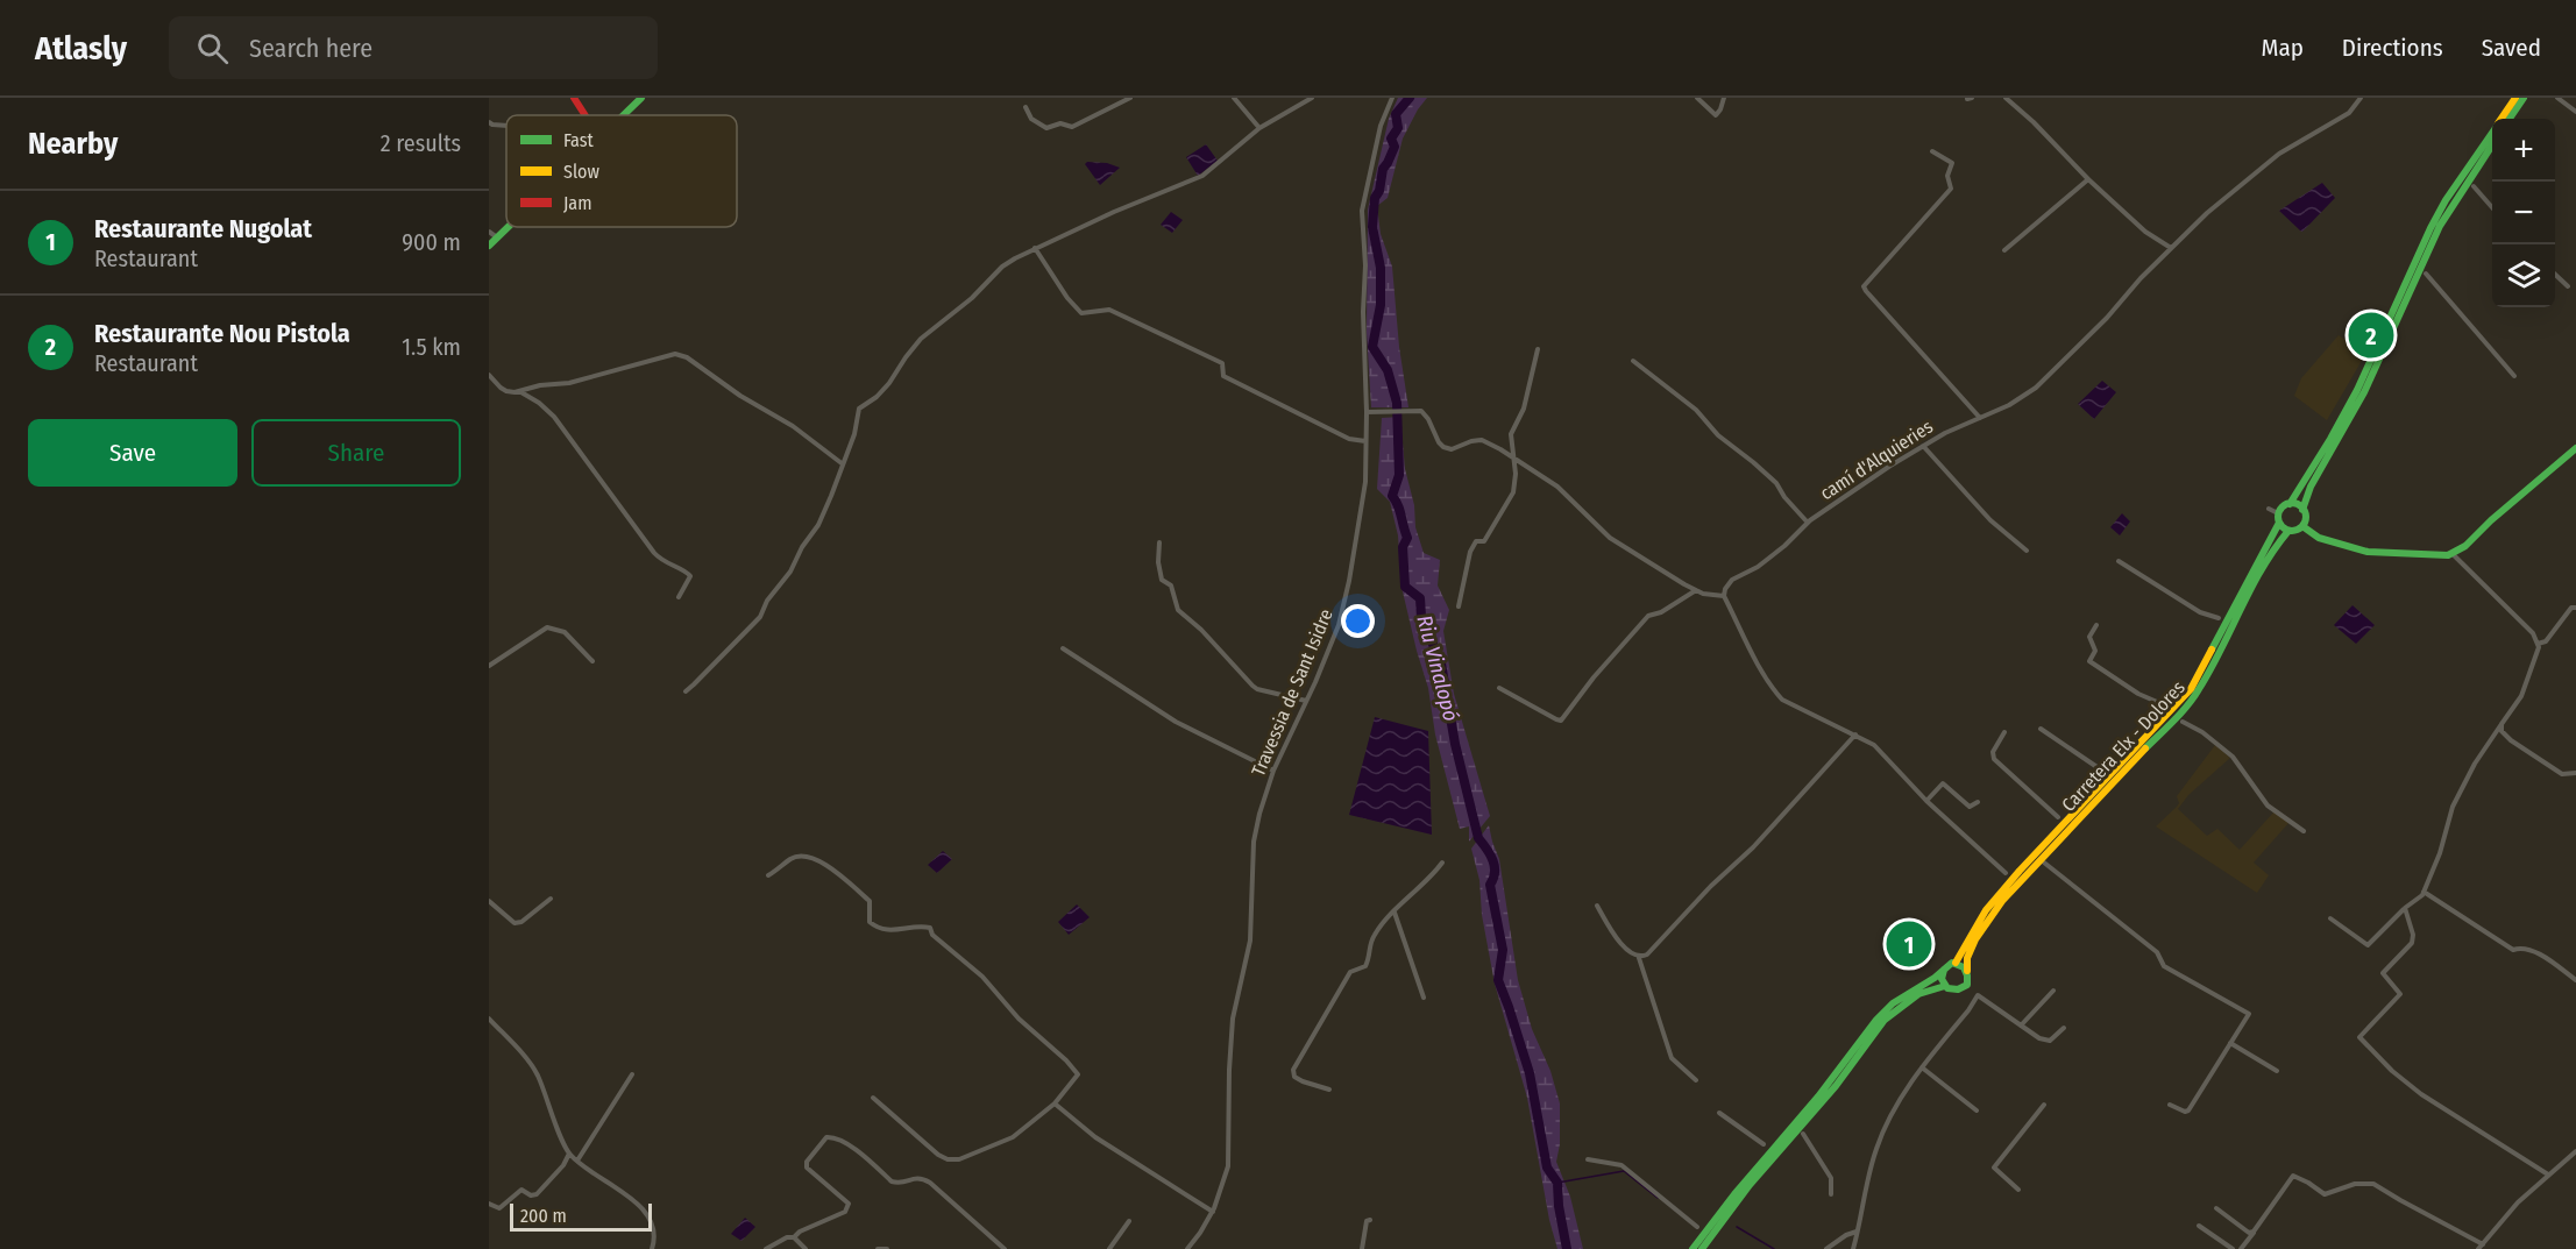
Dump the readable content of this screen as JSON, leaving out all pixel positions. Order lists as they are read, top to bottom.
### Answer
{
  "streets": {
    "main road": ["Carretera Elx - Dolores"],
    "street": ["camí d'Alquieries", "Travessia de Sant Isidre"]
  },
  "water": ["Riu Vinalopó"],
  "legend": ["Fast", "Slow", "Jam"],
  "scale_bar": "200 m",
  "page": {
    "header": "Atlasly",
    "search": "Search here",
    "nav": ["Map", "Directions", "Saved"],
    "heading": ["Nearby", "2 results"],
    "map_buttons": ["+", "−"],
    "list": [
      {
        "mark": "1",
        "name": "Restaurante Nugolat",
        "note": "Restaurant",
        "value": "900 m"
      },
      {
        "mark": "2",
        "name": "Restaurante Nou Pistola",
        "note": "Restaurant",
        "value": "1.5 km"
      }
    ],
    "pins": ["2", "1"],
    "buttons": ["Save", "Share"],
    "scale": "200 m"
  }
}
